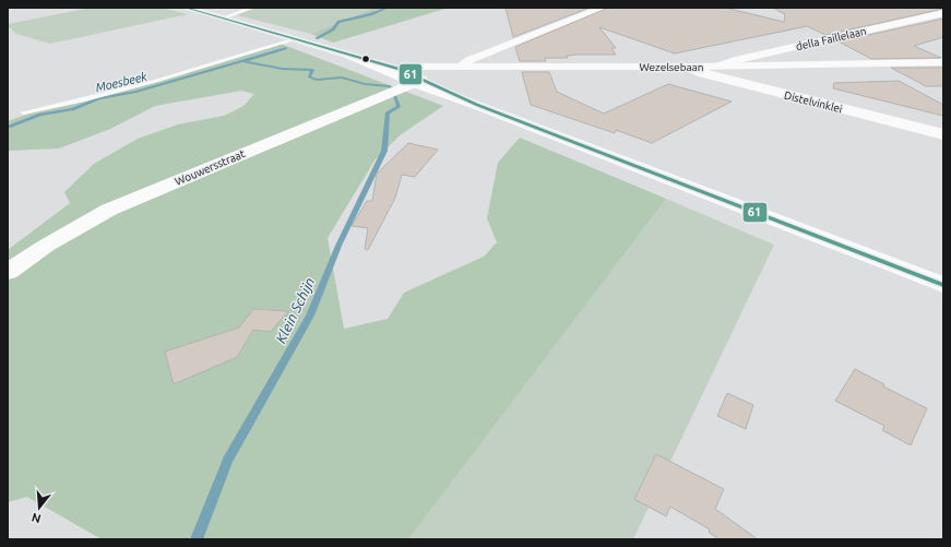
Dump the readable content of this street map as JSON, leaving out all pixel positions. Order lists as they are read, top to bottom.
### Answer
{
  "streets": {
    "street": [
      "della Faillelaan",
      "Wezelsebaan",
      "Distelvinklei",
      "Wouwersstraat"
    ]
  },
  "crossings": [
    ["della Faillelaan", "Wezelsebaan"],
    ["Wezelsebaan", "Distelvinklei"]
  ],
  "water": ["Moesbeek", "Klein Schijn"],
  "lines": ["transit line 61"],
  "north": "bottom"
}
